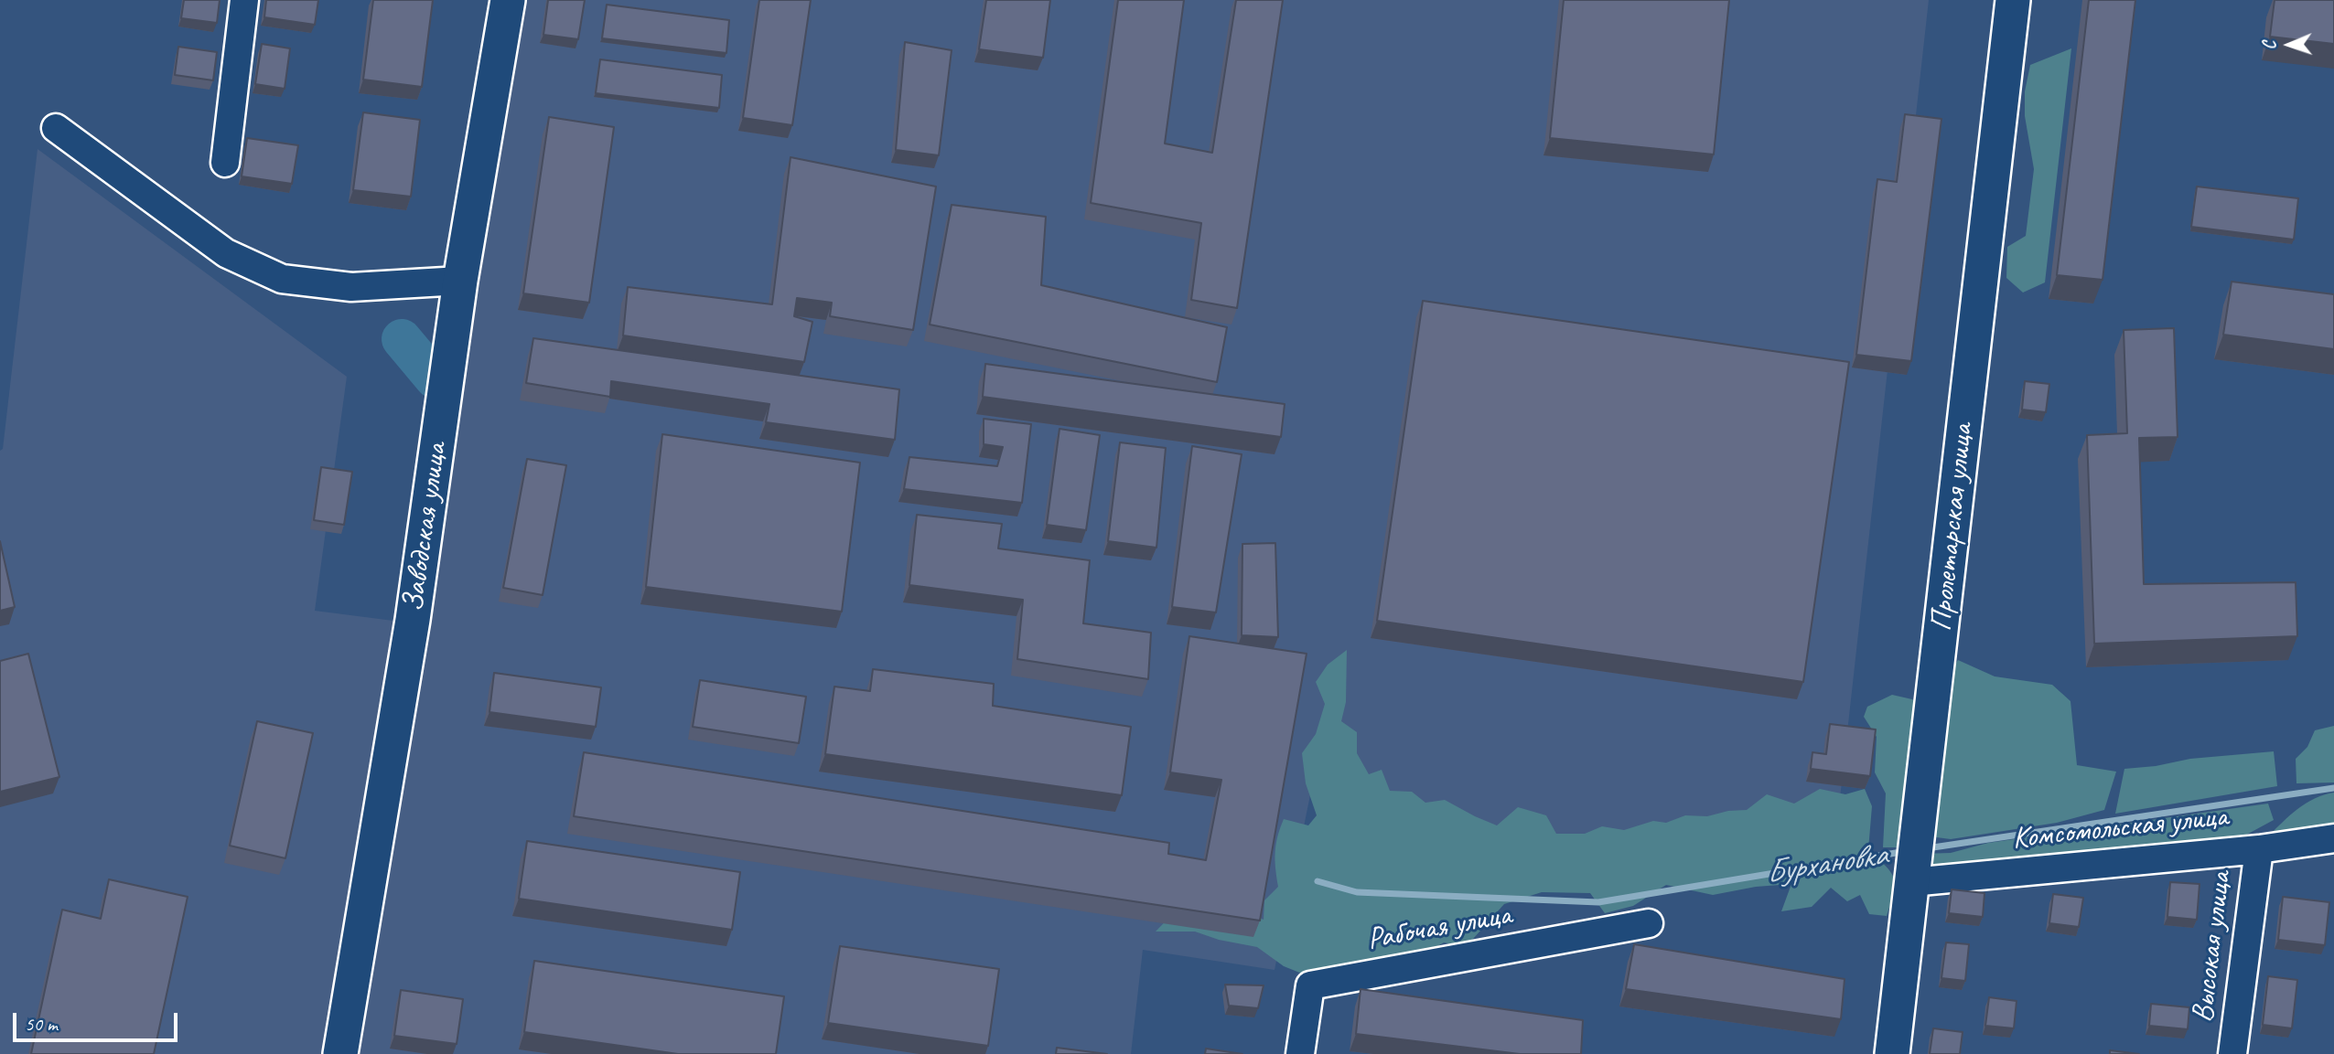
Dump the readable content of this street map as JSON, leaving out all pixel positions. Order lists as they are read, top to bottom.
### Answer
{
  "streets": {
    "street": [
      "Заводская улица",
      "Пролетарская улица",
      "Комсомольская улица",
      "Рабочая улица",
      "Высокая улица"
    ]
  },
  "crossings": [
    ["Пролетарская улица", "Комсомольская улица"],
    ["Комсомольская улица", "Высокая улица"]
  ],
  "water": ["Бурхановка"],
  "scale_bar": "50 m",
  "north": "left"
}
